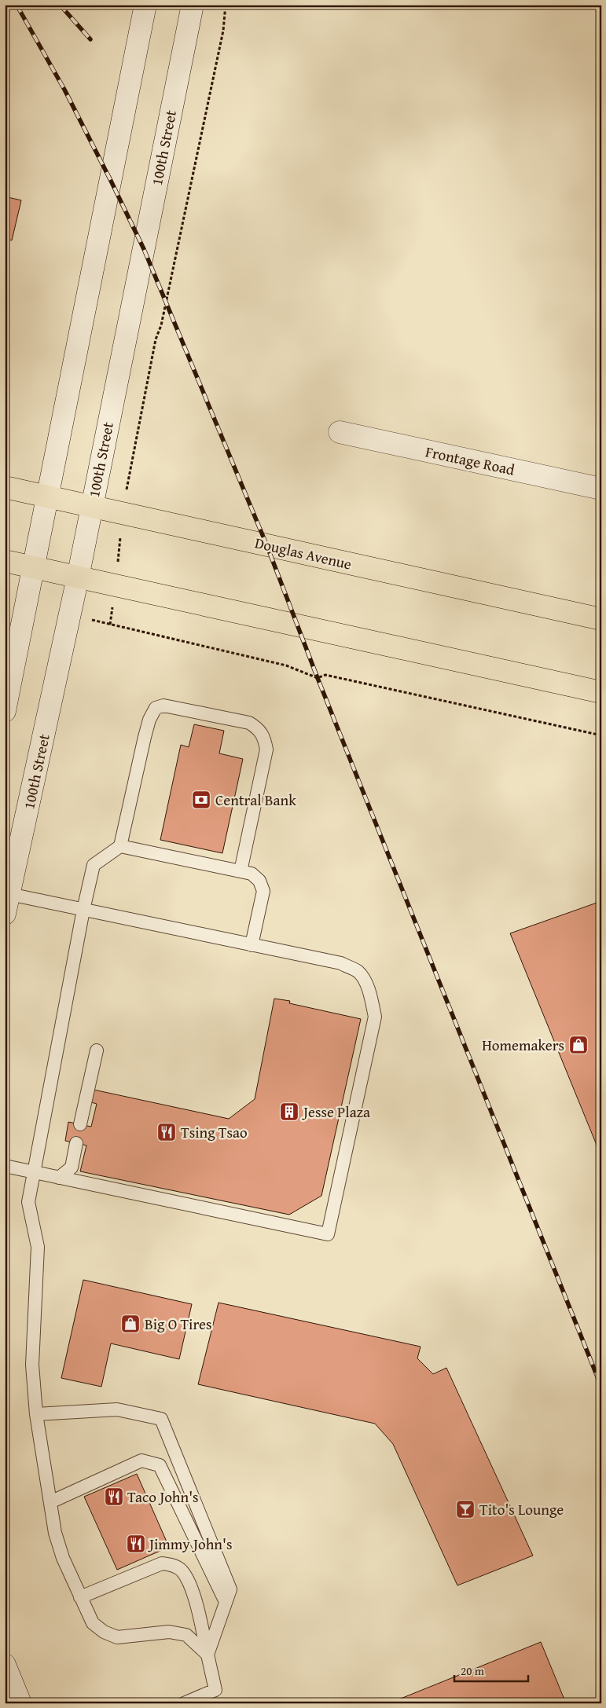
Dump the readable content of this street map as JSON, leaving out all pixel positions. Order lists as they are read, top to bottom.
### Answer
{
  "streets": {
    "main road": ["100th Street", "Frontage Road", "Douglas Avenue"]
  },
  "crossings": [
    ["100th Street", "Douglas Avenue"]
  ],
  "places": {
    "bank": ["Central Bank"],
    "shop": ["Homemakers", "Big O Tires"],
    "building": ["Jesse Plaza"],
    "restaurant": ["Tsing Tsao", "Taco John's", "Jimmy John's"],
    "bar": ["Tito's Lounge"]
  },
  "scale_bar": "20 m"
}
